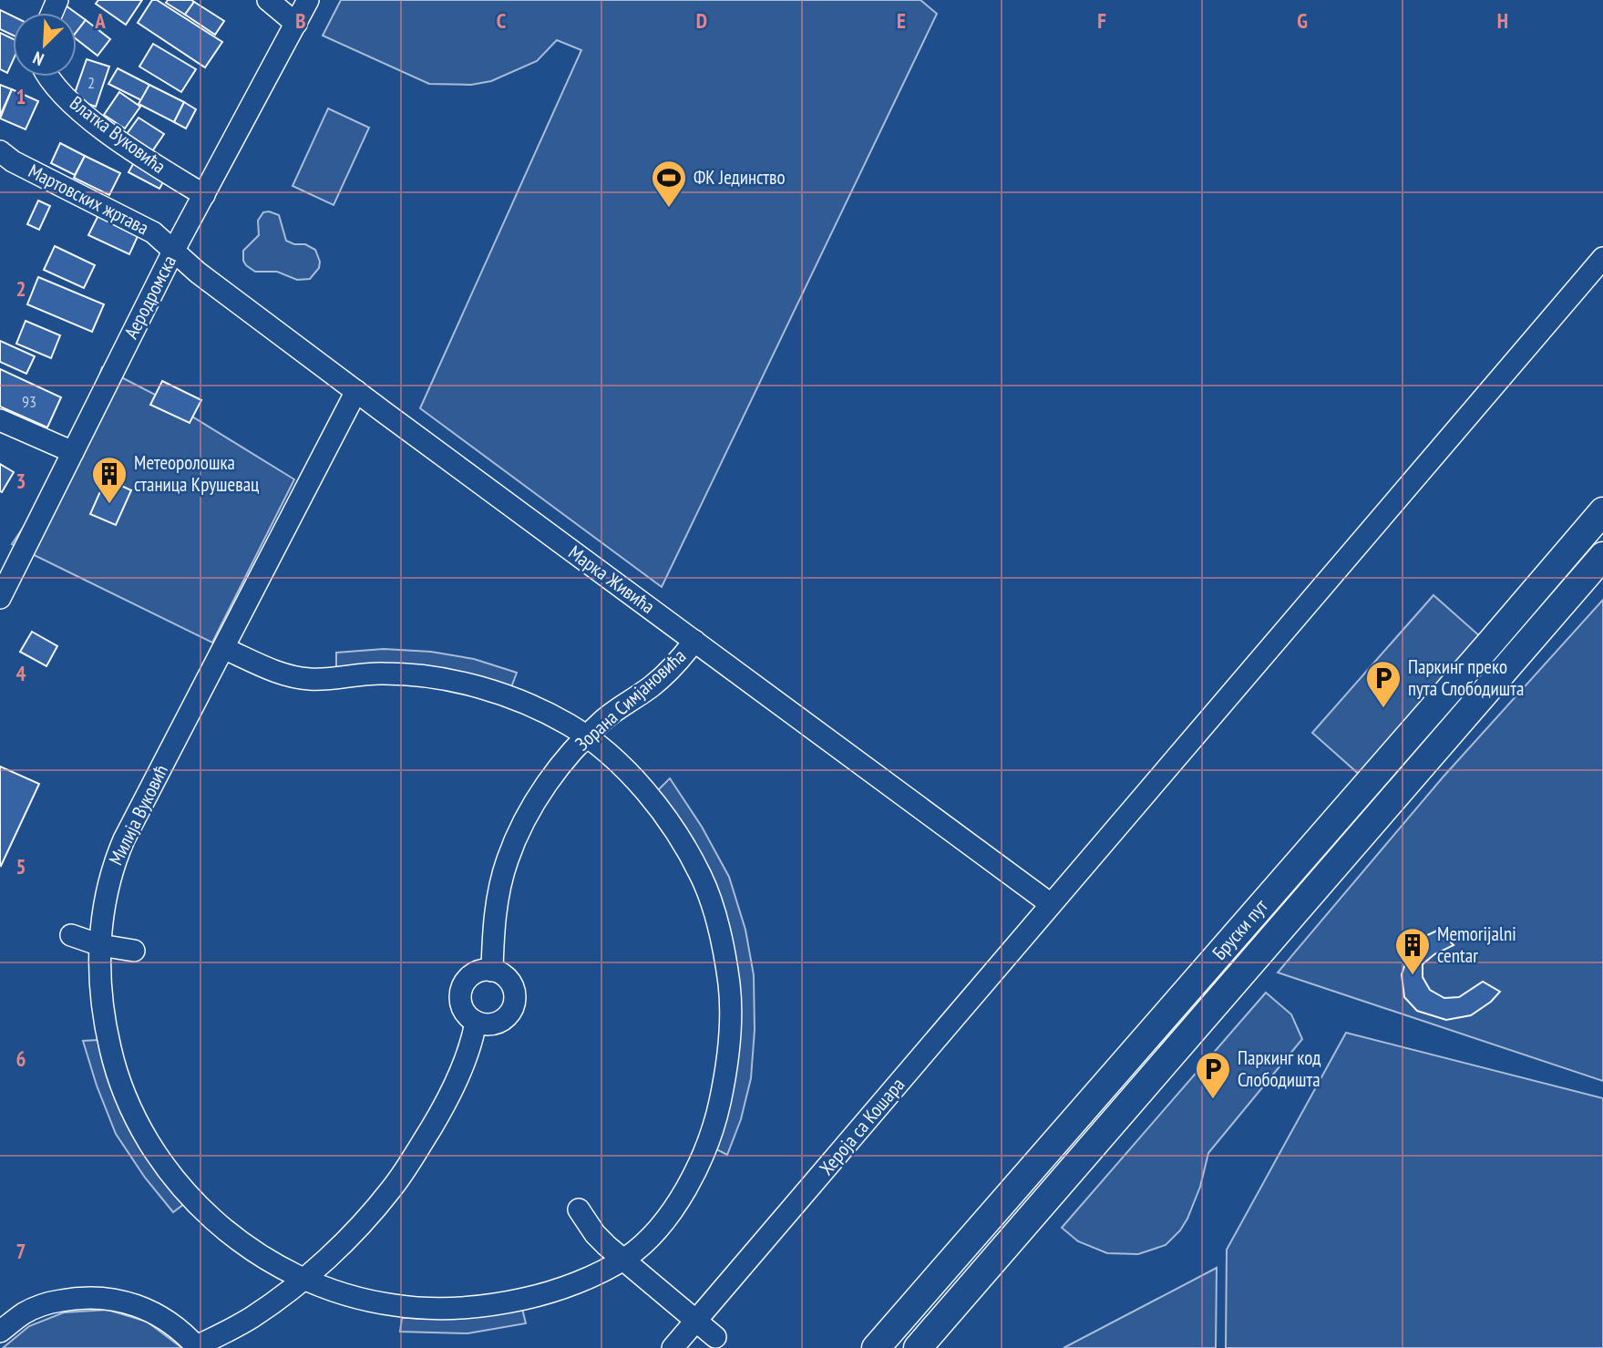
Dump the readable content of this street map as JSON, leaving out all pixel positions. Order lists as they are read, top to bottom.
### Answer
{
  "streets": {
    "main road": ["Бруски пут"],
    "street": [
      "Влатка Вуковића",
      "Мартовских жртава",
      "Аеродромска",
      "Марка Живића",
      "Зорана Симјановића",
      "Милија Вуковић",
      "Хероја са Кошара"
    ]
  },
  "crossings": [
    ["Влатка Вуковића", "Аеродромска"],
    ["Мартовских жртава", "Аеродромска"],
    ["Мартовских жртава", "Марка Живића"],
    ["Аеродромска", "Марка Живића"],
    ["Марка Живића", "Зорана Симјановића"],
    ["Марка Живића", "Милија Вуковић"],
    ["Марка Живића", "Хероја са Кошара"],
    ["Зорана Симјановића", "Милија Вуковић"]
  ],
  "places": {
    "sports": ["ФК Јединство"],
    "building": ["Метеоролошка станица Крушевац", "Memorijalni centar"],
    "parking": ["Паркинг преко пута Слободишта", "Паркинг код Слободишта"]
  },
  "house_numbers": ["2", "93"],
  "north": "bottom left",
  "grid": {
    "columns": [
      "A",
      "B",
      "C",
      "D",
      "E",
      "F",
      "G",
      "H"
    ],
    "rows": [
      "1",
      "2",
      "3",
      "4",
      "5",
      "6",
      "7"
    ]
  }
}
